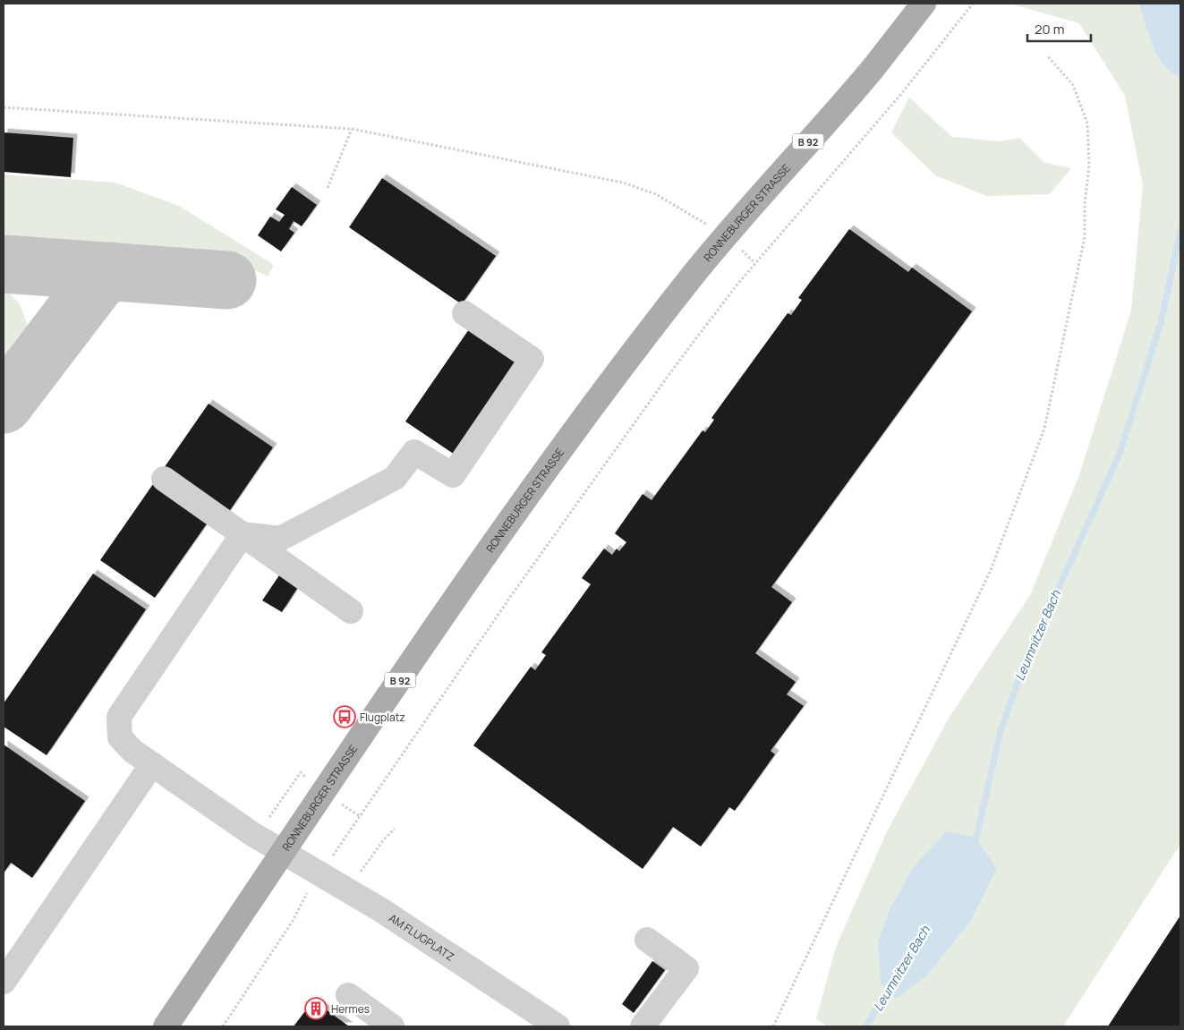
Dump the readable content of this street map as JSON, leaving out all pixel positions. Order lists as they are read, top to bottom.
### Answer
{
  "streets": {
    "main road": ["B 92", "RONNEBURGER STRASSE"],
    "street": ["AM FLUGPLATZ"]
  },
  "crossings": [
    ["RONNEBURGER STRASSE", "AM FLUGPLATZ"]
  ],
  "water": ["Leumnitzer Bach"],
  "places": {
    "bus stop": ["Flugplatz"],
    "building": ["Hermes"]
  },
  "scale_bar": "20 m"
}
